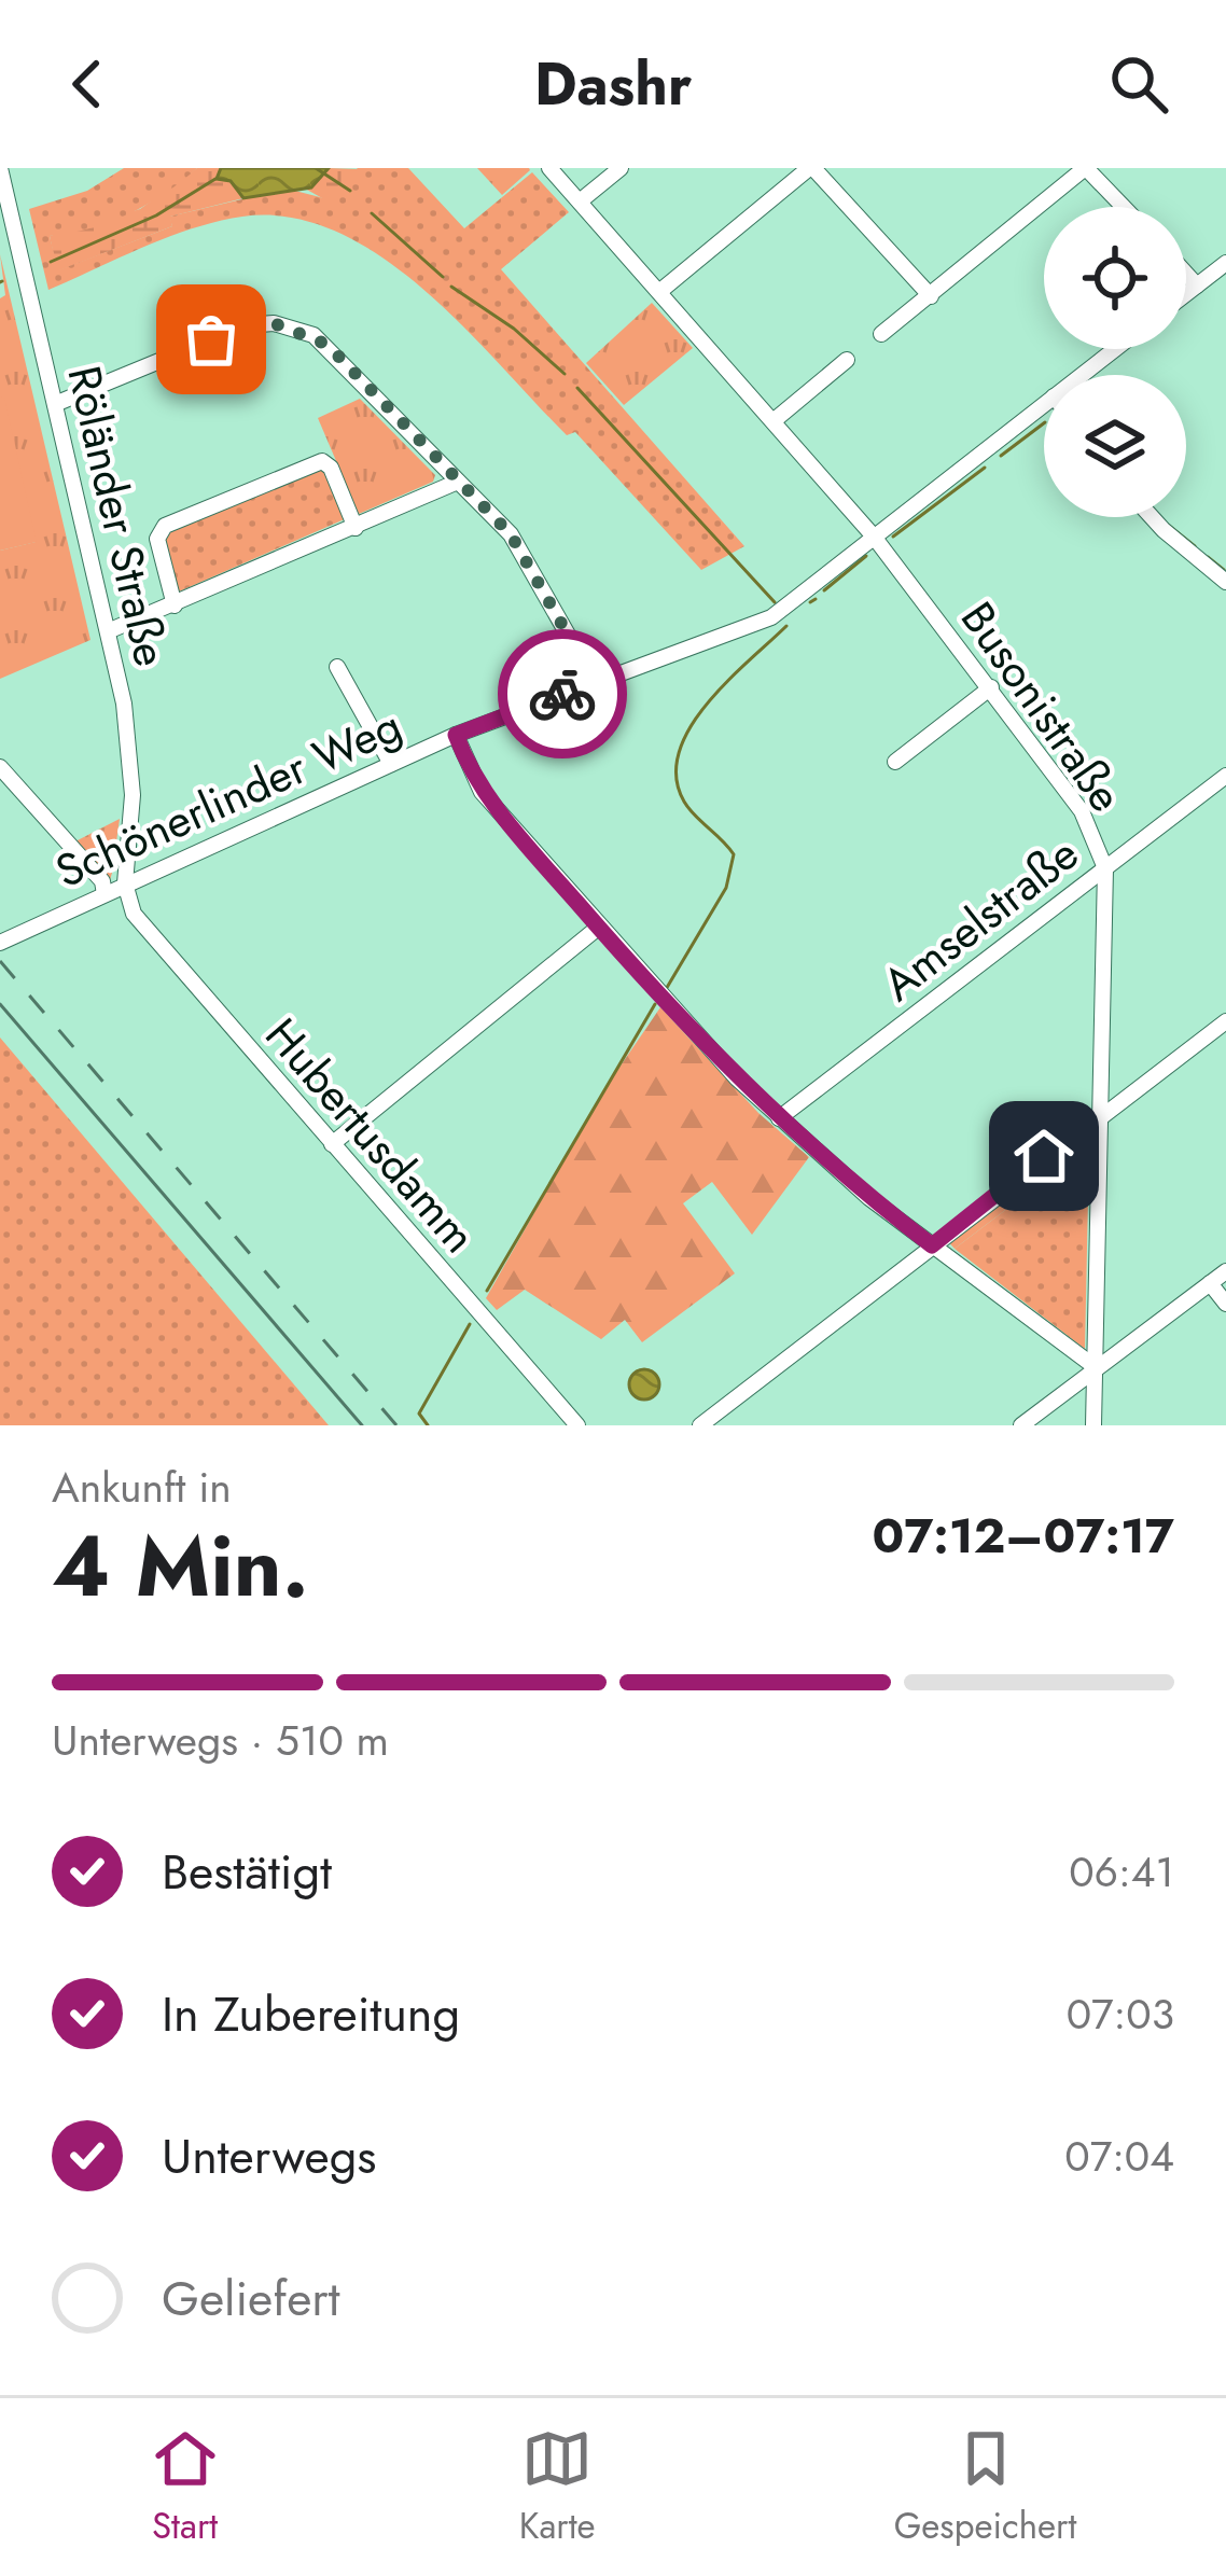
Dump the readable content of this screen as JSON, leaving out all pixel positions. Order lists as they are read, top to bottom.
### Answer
{
  "streets": {
    "street": [
      "Röländer Straße",
      "Busonistraße",
      "Schönerlinder Weg",
      "Amselstraße",
      "Hubertusdamm"
    ]
  },
  "crossings": [
    ["Röländer Straße", "Schönerlinder Weg"],
    ["Röländer Straße", "Hubertusdamm"],
    ["Busonistraße", "Schönerlinder Weg"],
    ["Busonistraße", "Amselstraße"],
    ["Schönerlinder Weg", "Hubertusdamm"]
  ],
  "page": {
    "header": "Dashr",
    "heading": ["4 Min.", "Ankunft in", "07:12–07:17"],
    "bar": "Unterwegs · 510 m",
    "list": [
      ["Bestätigt", "06:41"],
      ["In Zubereitung", "07:03"],
      ["Unterwegs", "07:04"],
      "Geliefert"
    ],
    "tabs": ["Start", "Karte", "Gespeichert"]
  }
}
